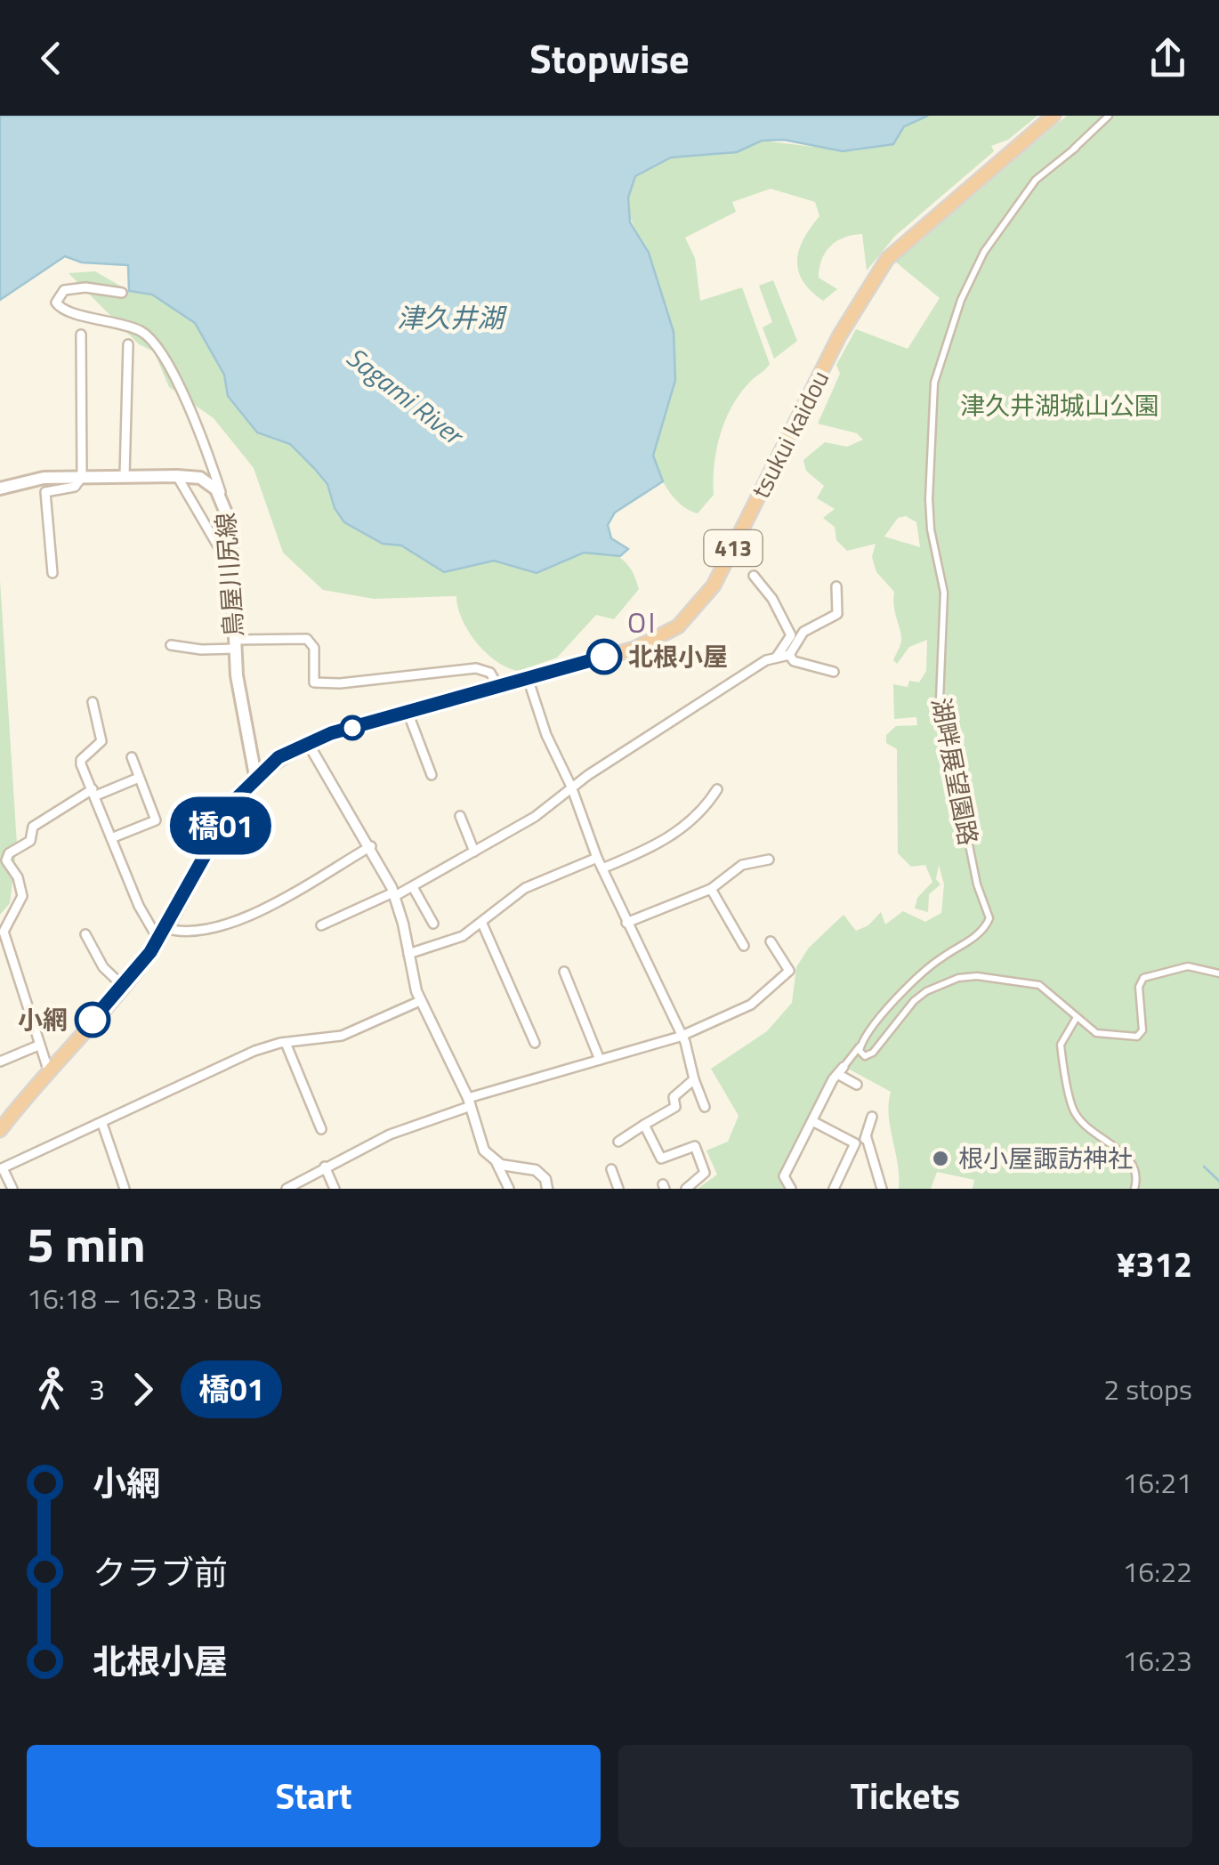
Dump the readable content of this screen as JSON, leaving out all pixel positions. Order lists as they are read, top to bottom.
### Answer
{
  "streets": {
    "highway": ["tsukui kaidou", "413"],
    "main road": ["鳥屋川尻線"],
    "street": ["湖畔展望園路"]
  },
  "crossings": [
    ["tsukui kaidou", "鳥屋川尻線"]
  ],
  "districts": ["OI"],
  "water": ["津久井湖", "Sagami River"],
  "parks": ["津久井湖城山公園"],
  "places": ["北根小屋", "小網", "根小屋諏訪神社"],
  "lines": ["bus line 橋01"],
  "page": {
    "header": "Stopwise",
    "on_map": "橋01",
    "heading": ["5 min", "16:18 – 16:23 · Bus", "¥312"],
    "legs": ["3", "橋01", "2 stops"],
    "list": [
      {
        "name": "小網",
        "value": "16:21"
      },
      {
        "name": "クラブ前",
        "value": "16:22"
      },
      {
        "name": "北根小屋",
        "value": "16:23"
      }
    ],
    "buttons": ["Start", "Tickets"]
  }
}
